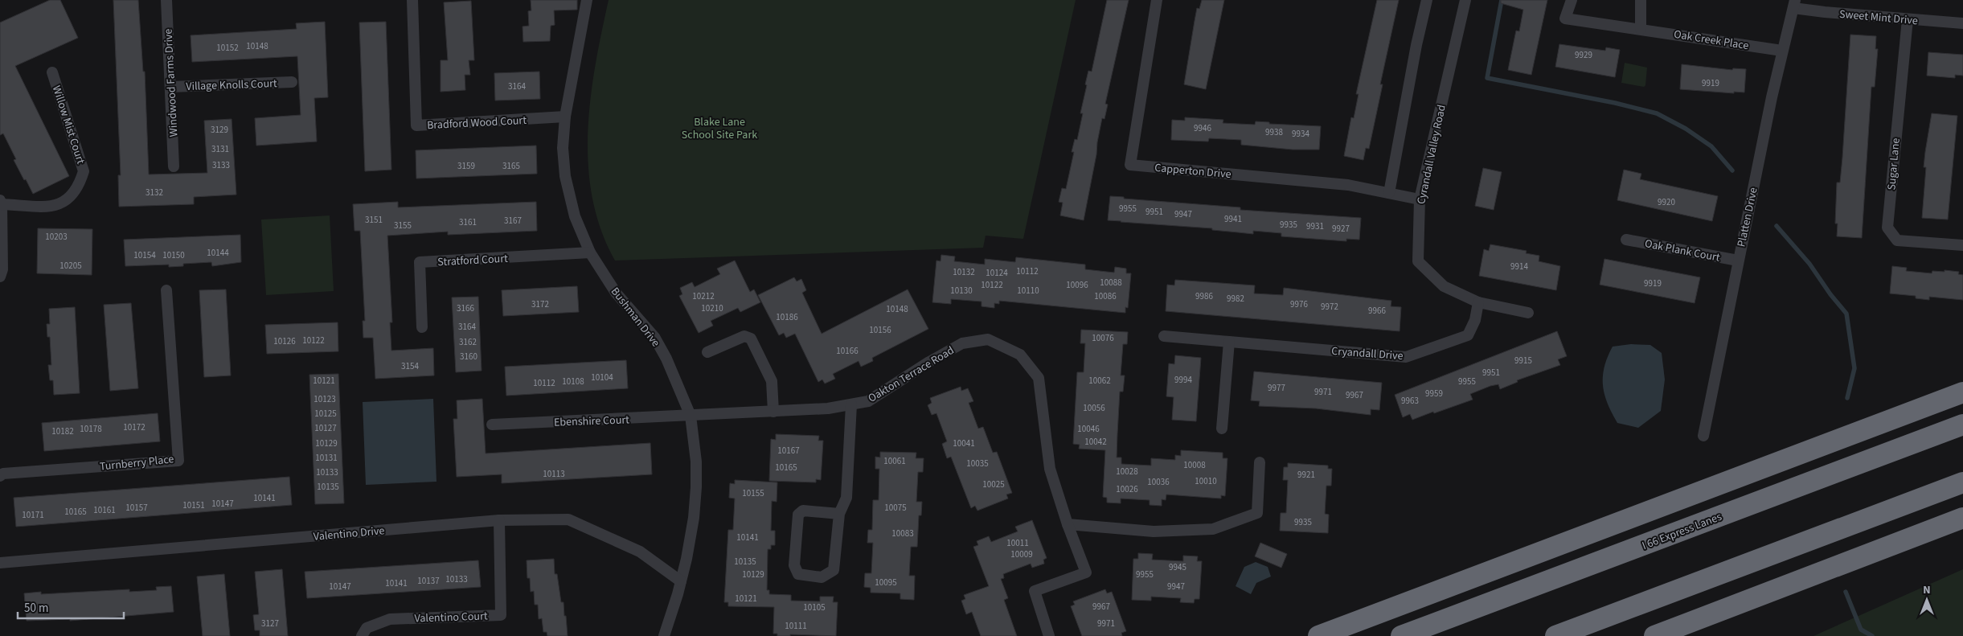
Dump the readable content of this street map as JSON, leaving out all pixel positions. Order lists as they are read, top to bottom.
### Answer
{
  "streets": {
    "highway": ["I 66 Express Lanes"],
    "street": [
      "Sweet Mint Drive",
      "Oak Creek Place",
      "Windwood Farms Drive",
      "Village Knolls Court",
      "Bradford Wood Court",
      "Willow Mist Court",
      "Cyrandall Valley Road",
      "Sugar Lane",
      "Capperton Drive",
      "Platten Drive",
      "Oak Plank Court",
      "Stratford Court",
      "Bushman Drive",
      "Cryandall Drive",
      "Oakton Terrace Road",
      "Ebenshire Court",
      "Turnberry Place",
      "Valentino Drive",
      "Valentino Court"
    ]
  },
  "crossings": [
    ["Sweet Mint Drive", "Sugar Lane"],
    ["Sweet Mint Drive", "Platten Drive"],
    ["Oak Creek Place", "Platten Drive"],
    ["Windwood Farms Drive", "Village Knolls Court"],
    ["Bradford Wood Court", "Bushman Drive"],
    ["Cyrandall Valley Road", "Capperton Drive"],
    ["Cyrandall Valley Road", "Cryandall Drive"],
    ["Platten Drive", "Oak Plank Court"],
    ["Stratford Court", "Bushman Drive"],
    ["Bushman Drive", "Oakton Terrace Road"],
    ["Bushman Drive", "Ebenshire Court"],
    ["Bushman Drive", "Valentino Drive"],
    ["Oakton Terrace Road", "Ebenshire Court"],
    ["Valentino Drive", "Valentino Court"]
  ],
  "parks": ["Blake Lane School Site Park"],
  "house_numbers": [
    "10148",
    "10152",
    "9929",
    "9919",
    "3164",
    "9946",
    "3129",
    "9938",
    "9934",
    "3131",
    "3133",
    "3159",
    "3165",
    "3132",
    "9920",
    "9955",
    "9951",
    "9947",
    "9941",
    "3151",
    "3167",
    "3161",
    "9935",
    "3155",
    "9931",
    "9927",
    "10203",
    "10144",
    "10154",
    "10150",
    "10205",
    "9914",
    "10112",
    "10132",
    "10124",
    "10088",
    "9919",
    "10122",
    "10096",
    "10130",
    "10110",
    "10212",
    "10086",
    "9986",
    "9982",
    "3172",
    "9976",
    "9972",
    "3166",
    "10210",
    "10148",
    "9966",
    "10186",
    "3164",
    "10156",
    "10076",
    "10122",
    "10126",
    "3162",
    "10166",
    "3160",
    "9915",
    "3154",
    "9951",
    "10104",
    "9994",
    "10121",
    "10062",
    "10108",
    "9955",
    "10112",
    "9977",
    "9971",
    "9959",
    "9967",
    "10123",
    "9963",
    "10056",
    "10125",
    "10172",
    "10127",
    "10178",
    "10046",
    "10182",
    "10042",
    "10129",
    "10041",
    "10167",
    "10131",
    "10061",
    "10035",
    "10008",
    "10165",
    "10028",
    "10133",
    "10113",
    "9921",
    "10010",
    "10036",
    "10025",
    "10135",
    "10026",
    "10155",
    "10141",
    "10147",
    "10151",
    "10157",
    "10075",
    "10161",
    "10165",
    "10171",
    "9935",
    "10083",
    "10141",
    "10011",
    "10009",
    "10135",
    "9945",
    "10129",
    "9955",
    "10133",
    "10137",
    "10095",
    "10141",
    "10147",
    "9947",
    "10121",
    "9967",
    "10105",
    "3127",
    "9971",
    "10111"
  ],
  "scale_bar": "50 m",
  "north": "top"
}
